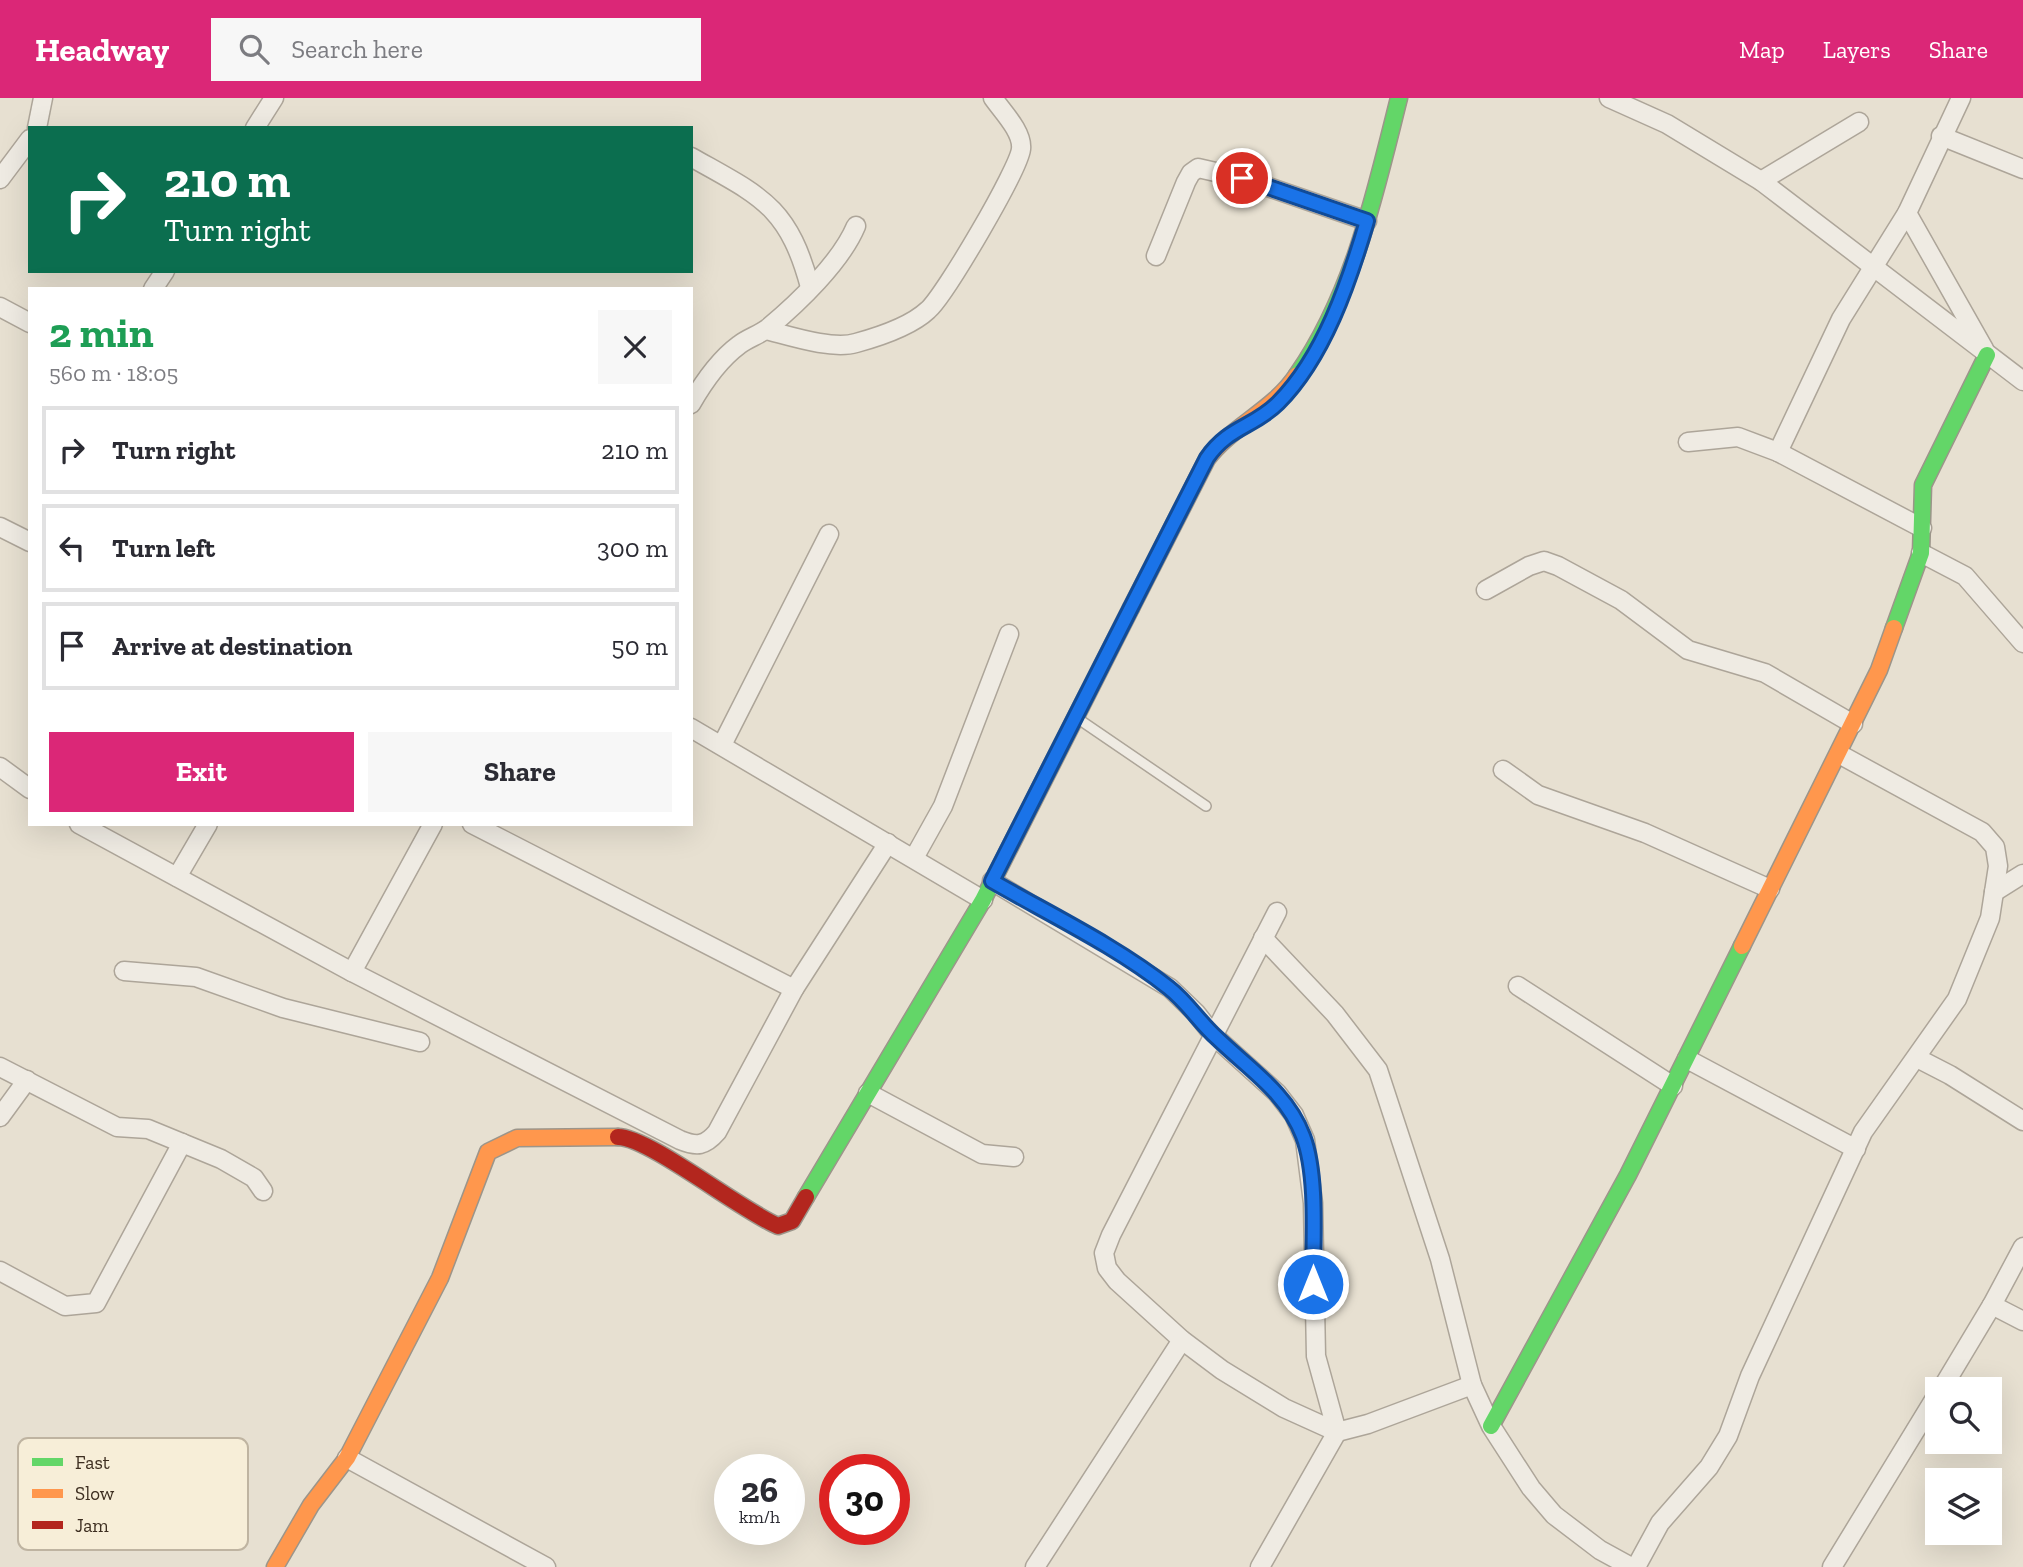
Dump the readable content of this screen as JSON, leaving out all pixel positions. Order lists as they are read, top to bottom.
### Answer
{
  "legend": ["Fast", "Slow", "Jam"],
  "page": {
    "header": "Headway",
    "search": "Search here",
    "nav": ["Map", "Layers", "Share"],
    "turn": ["210 m", "Turn right"],
    "heading": ["2 min", "560 m · 18:05"],
    "list": [
      {
        "name": "Turn right",
        "value": "210 m"
      },
      {
        "name": "Turn left",
        "value": "300 m"
      },
      {
        "name": "Arrive at destination",
        "value": "50 m"
      }
    ],
    "buttons": ["Exit", "Share"],
    "speed": "26 km/h",
    "limit": "30"
  }
}
